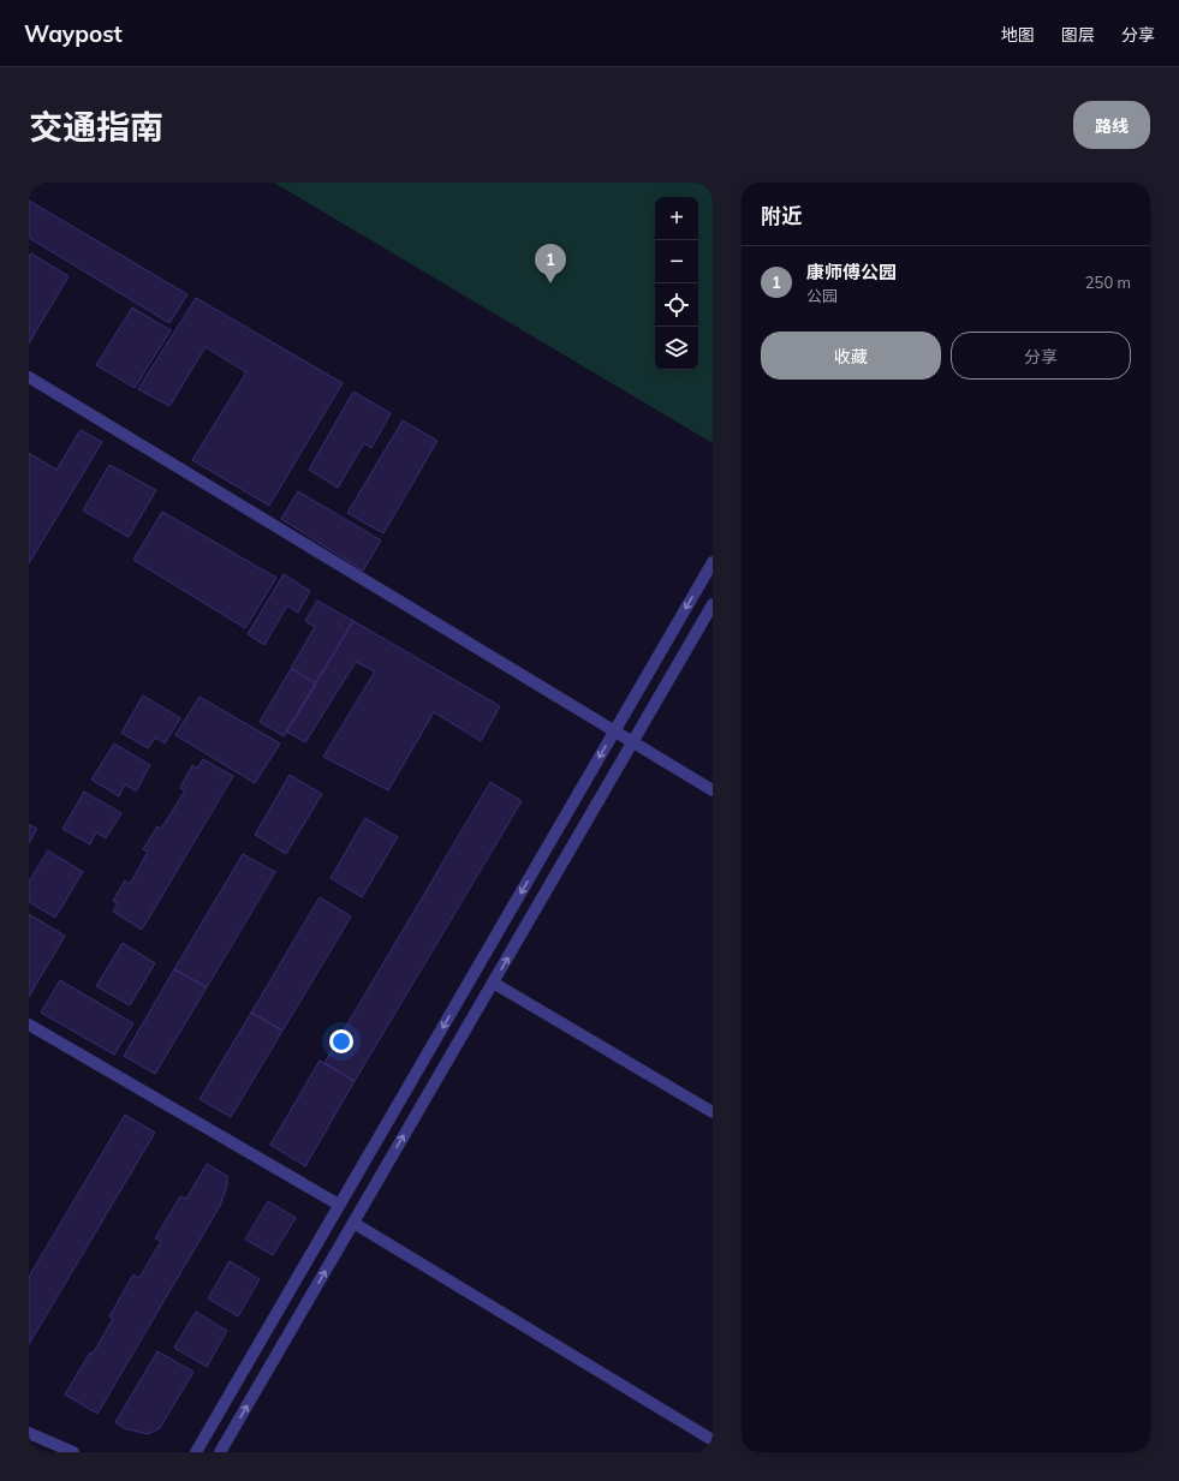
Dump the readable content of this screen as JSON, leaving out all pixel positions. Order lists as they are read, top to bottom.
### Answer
{
  "page": {
    "header": "Waypost",
    "nav": ["地图", "图层", "分享"],
    "title": "交通指南",
    "buttons": [
      "路线",
      ["收藏", "分享"]
    ],
    "heading": "附近",
    "map_buttons": ["+", "−"],
    "pins": "1",
    "list": [
      {
        "mark": "1",
        "name": "康师傅公园",
        "note": "公园",
        "value": "250 m"
      }
    ]
  }
}
